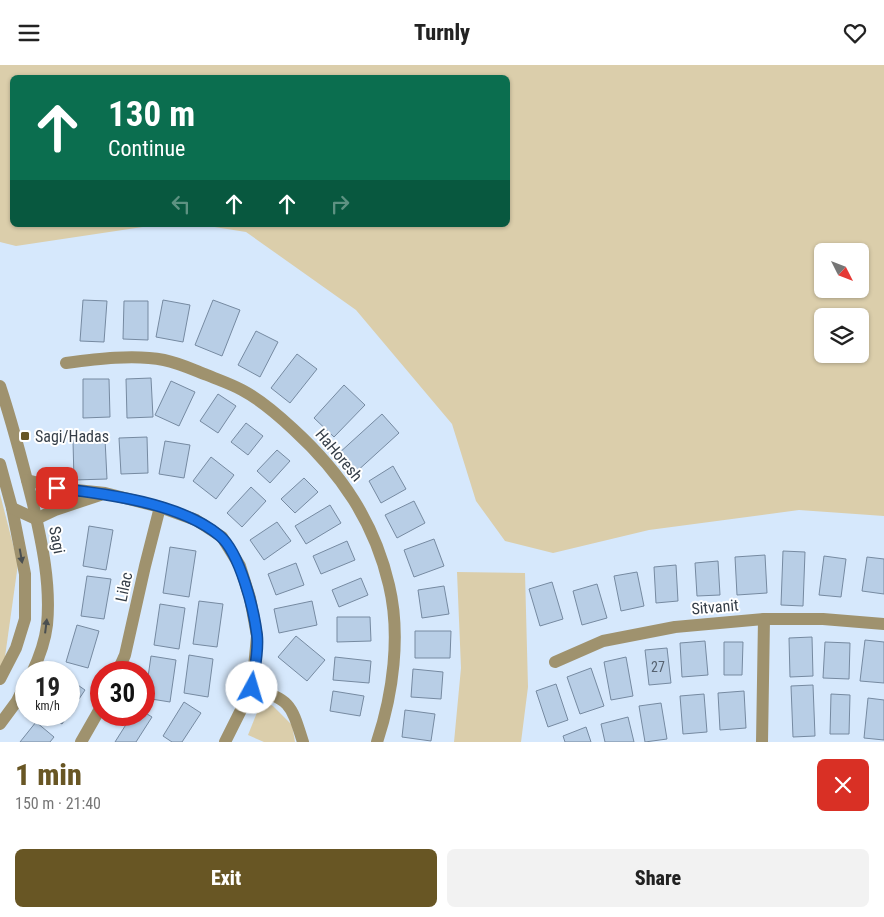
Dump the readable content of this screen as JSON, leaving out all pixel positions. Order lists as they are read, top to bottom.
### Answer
{
  "streets": {
    "street": [
      "HaHoresh",
      "Sagi",
      "Lilac",
      "Sitvanit"
    ]
  },
  "places": {
    "transit": ["Sagi/Hadas"]
  },
  "house_numbers": ["27"],
  "north": "bottom right",
  "page": {
    "header": "Turnly",
    "turn": ["130 m", "Continue"],
    "speed": "19 km/h",
    "limit": "30",
    "heading": ["1 min", "150 m · 21:40"],
    "buttons": ["Exit", "Share"]
  }
}
